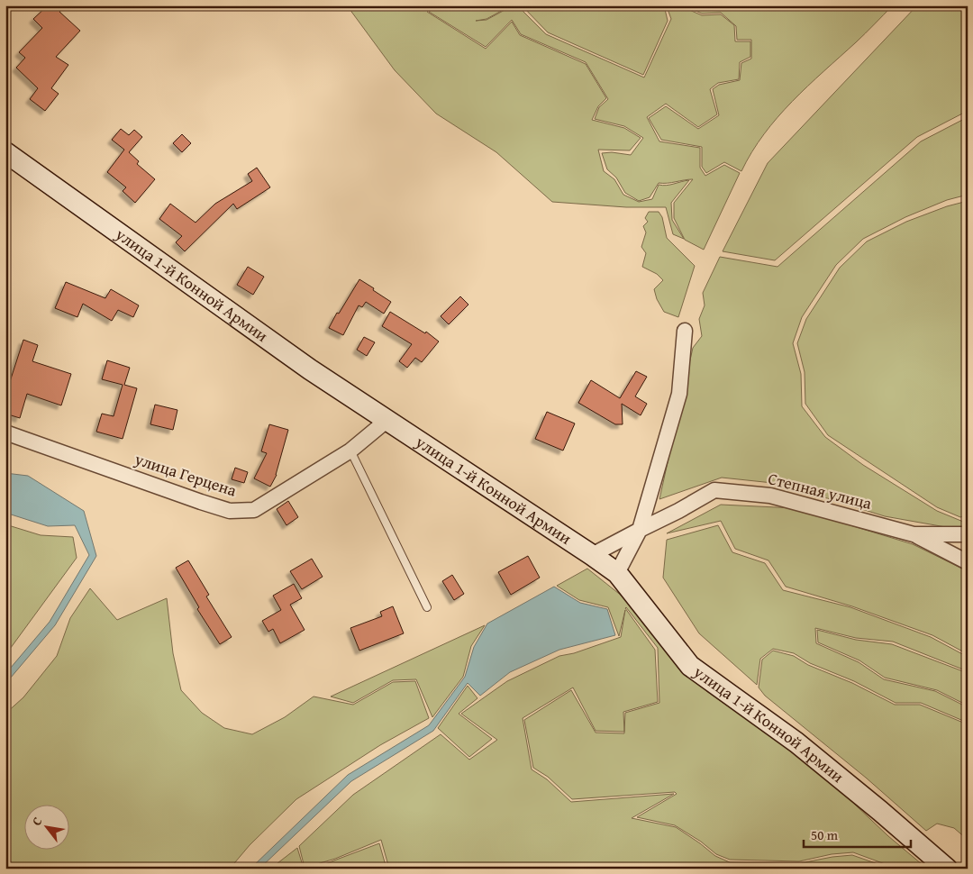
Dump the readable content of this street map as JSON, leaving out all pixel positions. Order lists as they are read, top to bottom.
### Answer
{
  "streets": {
    "main road": ["улица 1-й Конной Армии"],
    "street": ["улица Герцена", "Степная улица"]
  },
  "crossings": [
    ["улица 1-й Конной Армии", "улица Герцена"],
    ["улица 1-й Конной Армии", "Степная улица"]
  ],
  "scale_bar": "50 m",
  "north": "top left"
}
